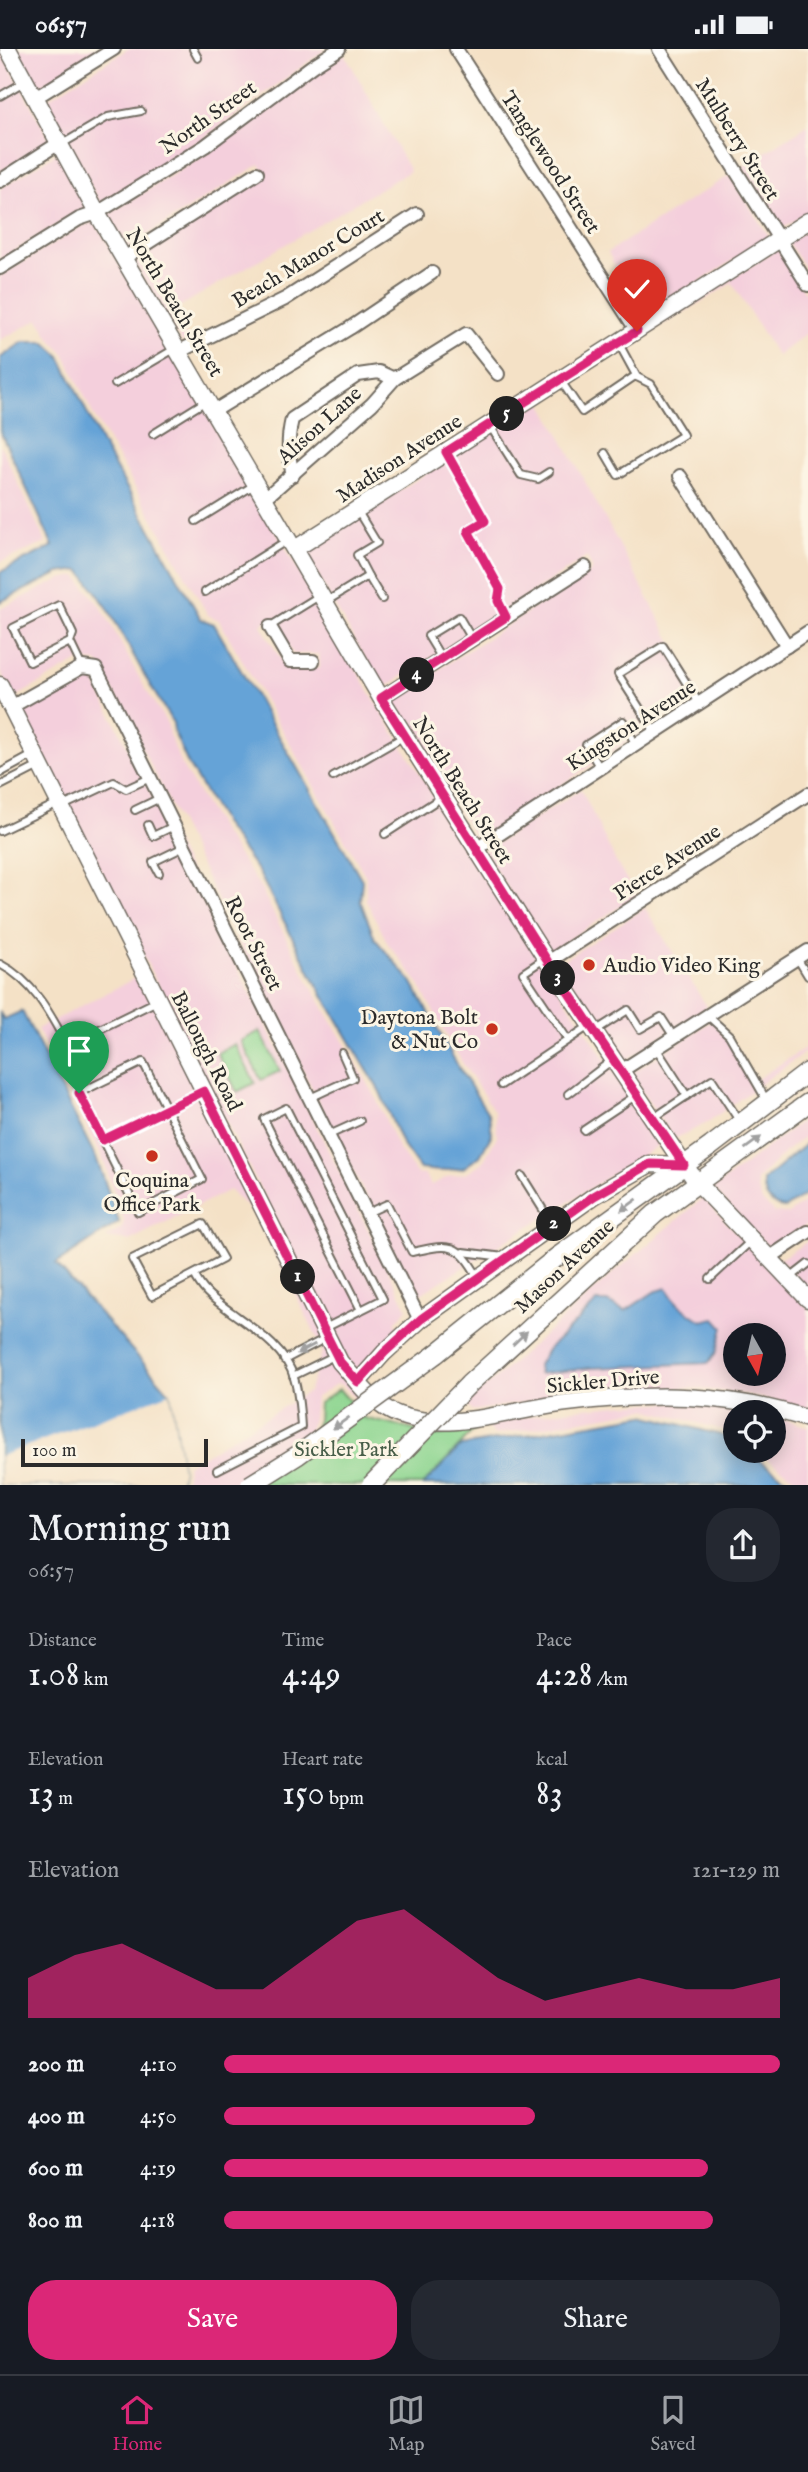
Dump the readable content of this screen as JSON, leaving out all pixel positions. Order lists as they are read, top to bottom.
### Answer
{
  "streets": {
    "main road": ["Mason Avenue"],
    "street": [
      "North Street",
      "Mulberry Street",
      "Tanglewood Street",
      "Beach Manor Court",
      "North Beach Street",
      "Alison Lane",
      "Madison Avenue",
      "Kingston Avenue",
      "Pierce Avenue",
      "Root Street",
      "Ballough Road",
      "Sickler Drive"
    ]
  },
  "crossings": [
    ["North Street", "North Beach Street"],
    ["Mulberry Street", "Madison Avenue"],
    ["Tanglewood Street", "Madison Avenue"],
    ["Beach Manor Court", "North Beach Street"],
    ["North Beach Street", "Alison Lane"],
    ["North Beach Street", "Madison Avenue"],
    ["North Beach Street", "Kingston Avenue"],
    ["North Beach Street", "Pierce Avenue"],
    ["North Beach Street", "Mason Avenue"],
    ["Ballough Road", "Sickler Drive"]
  ],
  "parks": ["Sickler Park"],
  "places": ["Audio Video King", "Daytona Bolt & Nut Co", "Coquina Office Park"],
  "scale_bar": "100 m",
  "north": "bottom",
  "page": {
    "status": "06:57",
    "pins": [
      "5",
      "4",
      "3",
      "2",
      "1"
    ],
    "scale": "100 m",
    "heading": ["Morning run", "06:57"],
    "stats": [
      ["Distance", "1.08 km"],
      ["Time", "4:49"],
      ["Pace", "4:28 /km"],
      ["Elevation", "13 m"],
      ["Heart rate", "150 bpm"],
      ["kcal", "83"]
    ],
    "chart": ["Elevation", "121–129 m"],
    "list": [
      {
        "name": "200 m",
        "note": "4:10"
      },
      {
        "name": "400 m",
        "note": "4:50"
      },
      {
        "name": "600 m",
        "note": "4:19"
      },
      {
        "name": "800 m",
        "note": "4:18"
      }
    ],
    "buttons": ["Save", "Share"],
    "tabs": ["Home", "Map", "Saved"]
  }
}
